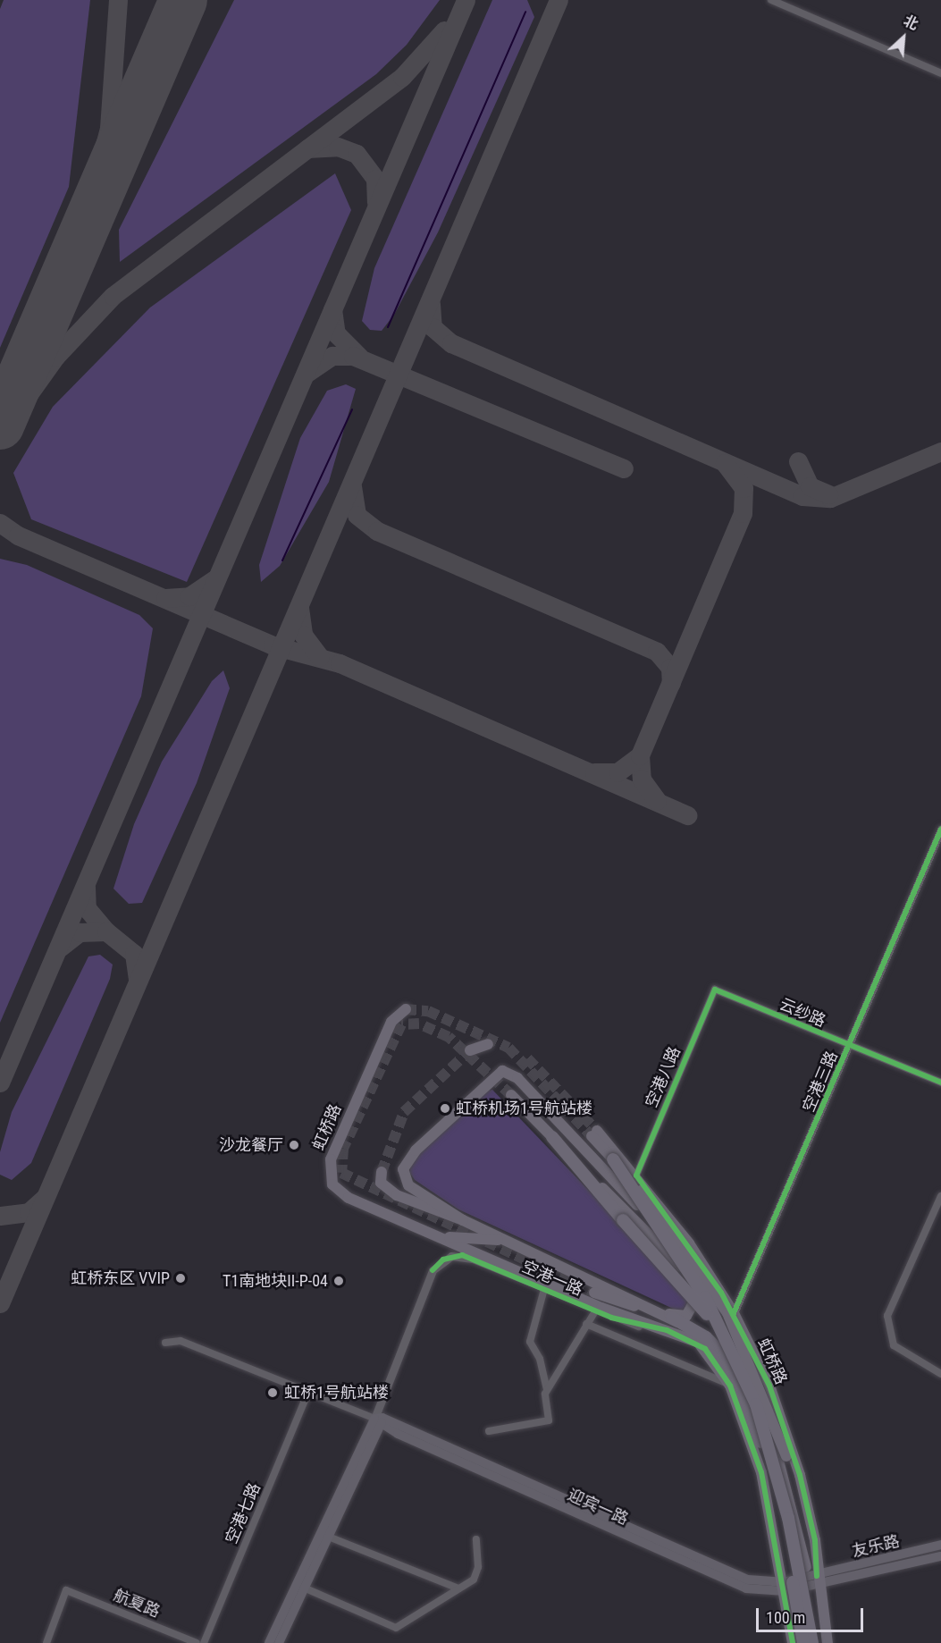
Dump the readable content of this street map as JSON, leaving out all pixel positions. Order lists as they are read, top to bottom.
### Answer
{
  "streets": {
    "main road": [
      "虹桥路",
      "空港一路",
      "迎宾一路",
      "友乐路"
    ],
    "street": [
      "云纱路",
      "空港八路",
      "空港三路",
      "空港七路",
      "航夏路"
    ]
  },
  "crossings": [
    ["云纱路", "空港八路"],
    ["云纱路", "空港三路"],
    ["空港八路", "虹桥路"],
    ["空港三路", "虹桥路"],
    ["虹桥路", "空港一路"],
    ["虹桥路", "迎宾一路"],
    ["虹桥路", "友乐路"],
    ["空港一路", "迎宾一路"],
    ["迎宾一路", "空港七路"],
    ["迎宾一路", "友乐路"]
  ],
  "places": [
    "虹桥机场1号航站楼",
    "沙龙餐厅",
    "虹桥东区 VVIP",
    "T1南地块II-P-04",
    "虹桥1号航站楼"
  ],
  "scale_bar": "100 m",
  "north": "top right"
}
